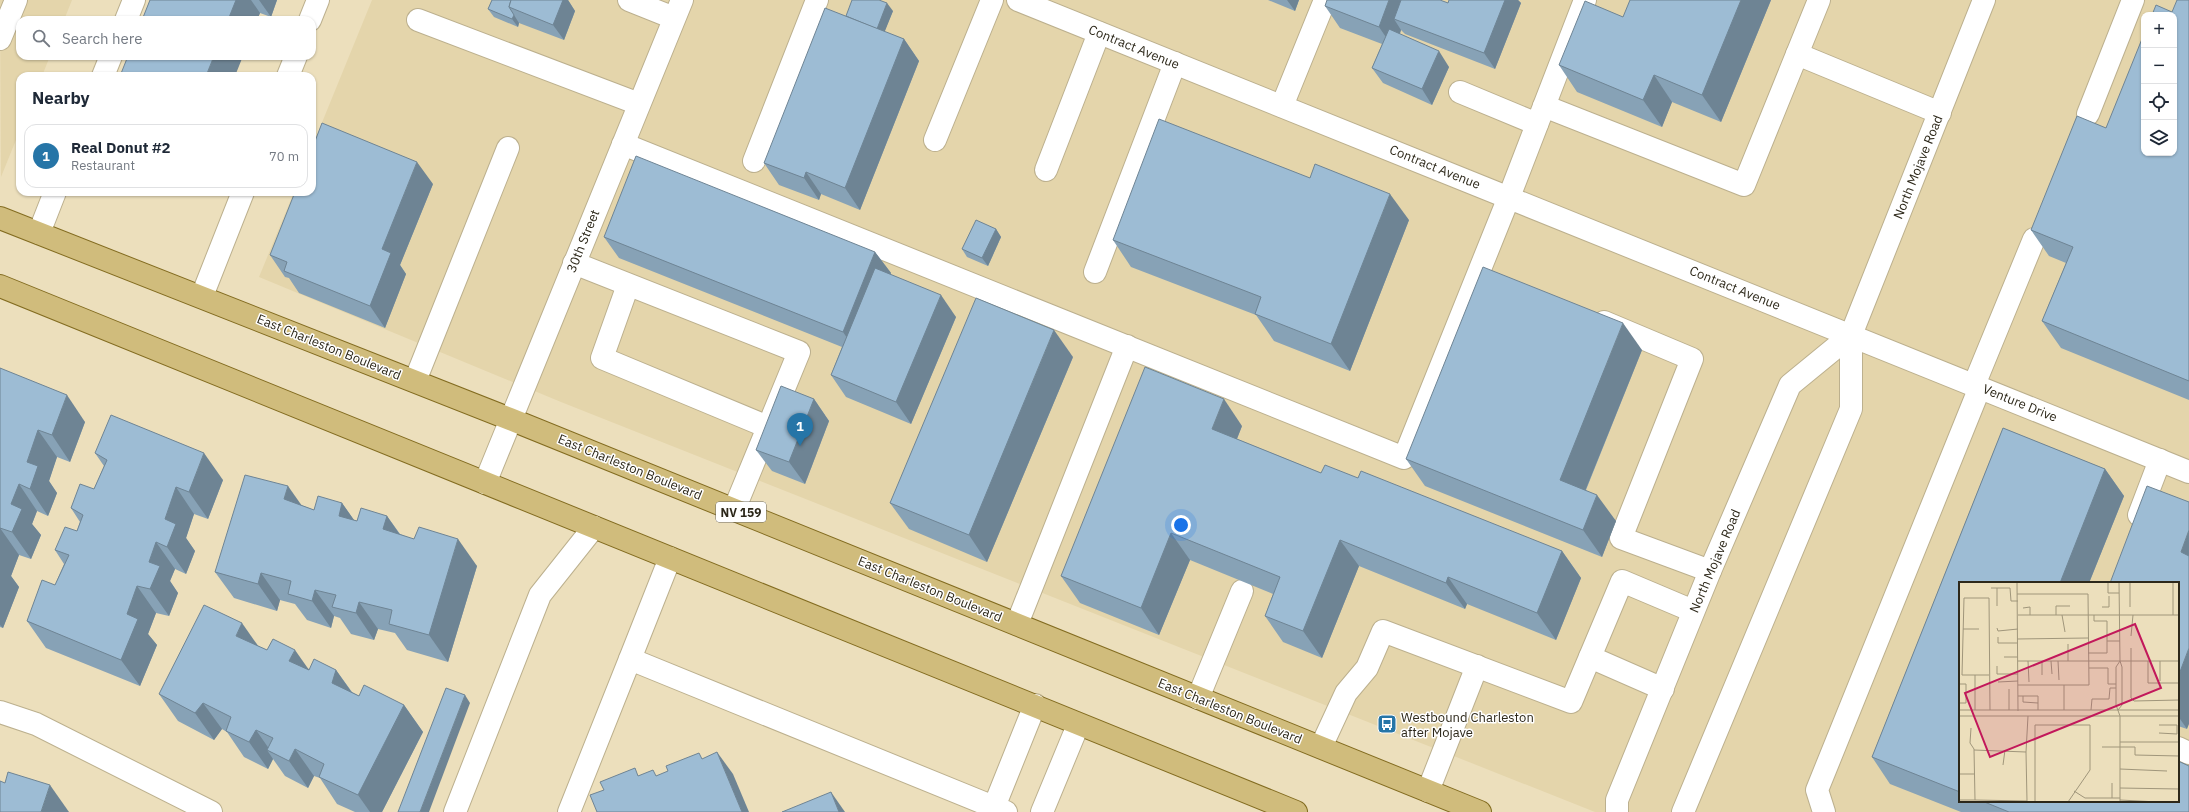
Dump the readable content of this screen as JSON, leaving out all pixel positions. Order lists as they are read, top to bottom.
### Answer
{
  "streets": {
    "main road": ["East Charleston Boulevard", "NV 159"],
    "street": [
      "Contract Avenue",
      "North Mojave Road",
      "30th Street",
      "Venture Drive"
    ]
  },
  "crossings": [
    ["Contract Avenue", "North Mojave Road"],
    ["Contract Avenue", "Venture Drive"],
    ["North Mojave Road", "Venture Drive"],
    ["30th Street", "East Charleston Boulevard"]
  ],
  "places": {
    "bus stop": ["Westbound Charleston after Mojave"]
  },
  "page": {
    "map_buttons": ["+", "−"],
    "search": "Search here",
    "heading": "Nearby",
    "list": [
      {
        "mark": "1",
        "name": "Real Donut #2",
        "note": "Restaurant",
        "value": "70 m"
      }
    ],
    "pins": "1"
  }
}
